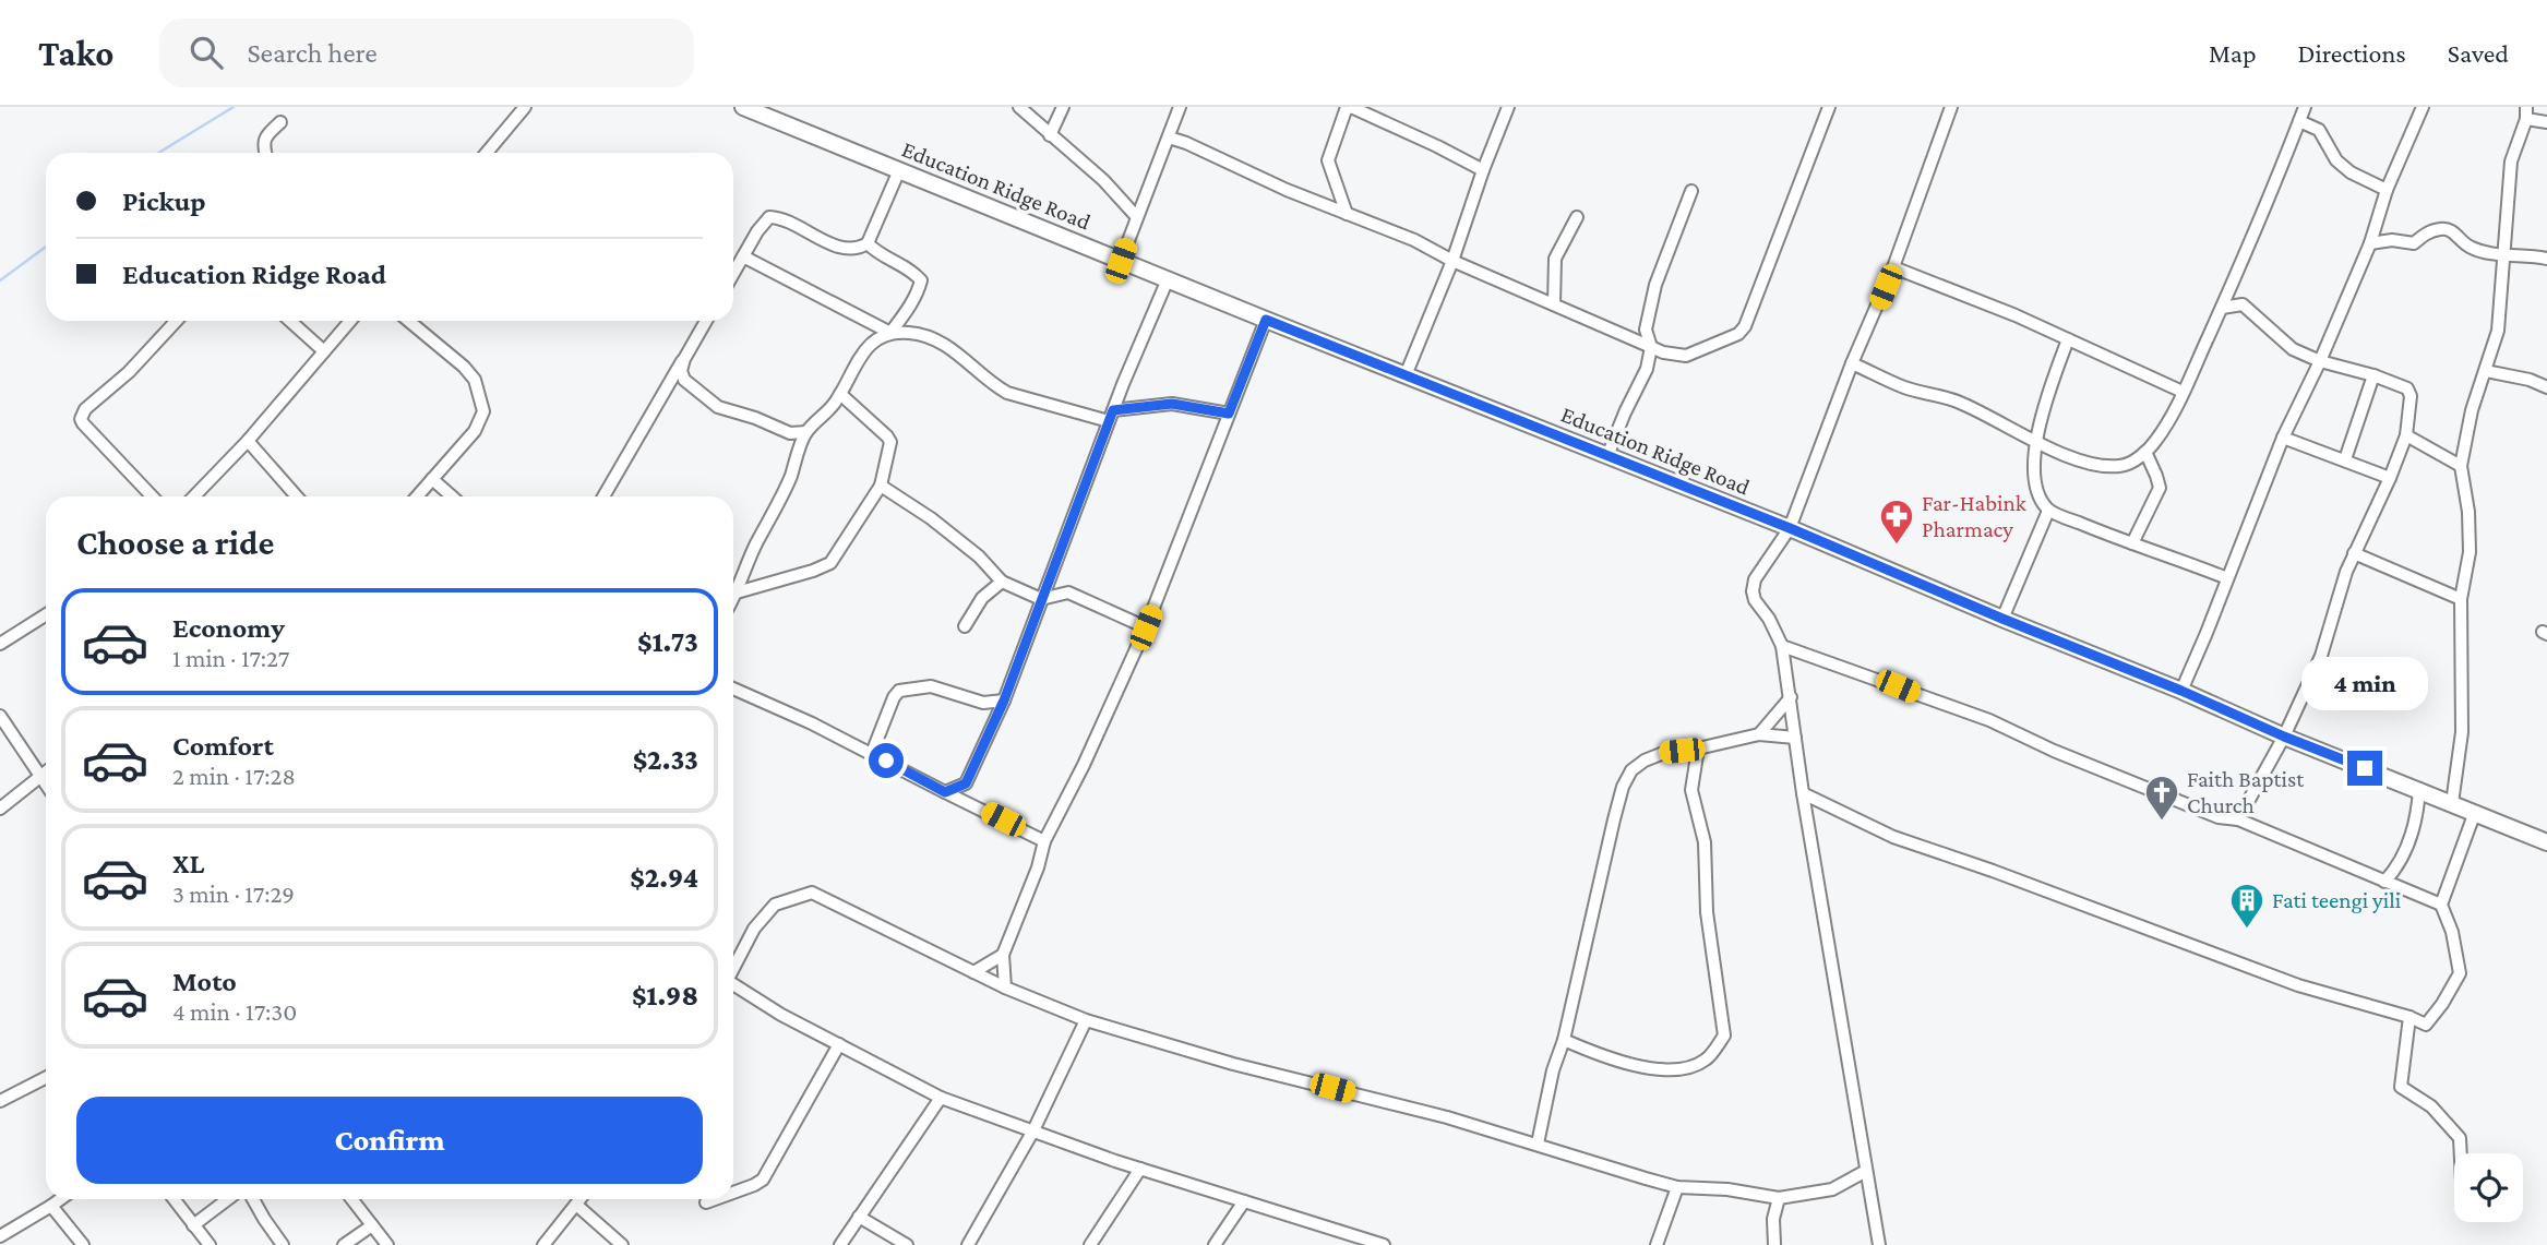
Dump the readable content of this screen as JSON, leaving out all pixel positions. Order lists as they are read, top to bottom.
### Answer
{
  "streets": {
    "main road": ["Education Ridge Road"]
  },
  "places": {
    "pharmacy": ["Far-Habink Pharmacy"],
    "church": ["Faith Baptist Church"],
    "building": ["Fati teengi yili"]
  },
  "page": {
    "header": "Tako",
    "search": "Search here",
    "nav": ["Map", "Directions", "Saved"],
    "banner": ["Pickup", "Education Ridge Road"],
    "heading": "Choose a ride",
    "list": [
      {
        "name": "Economy",
        "note": "1 min · 17:27",
        "value": "$1.73"
      },
      {
        "name": "Comfort",
        "note": "2 min · 17:28",
        "value": "$2.33"
      },
      {
        "name": "XL",
        "note": "3 min · 17:29",
        "value": "$2.94"
      },
      {
        "name": "Moto",
        "note": "4 min · 17:30",
        "value": "$1.98"
      }
    ],
    "bubble": "4 min",
    "buttons": "Confirm"
  }
}
